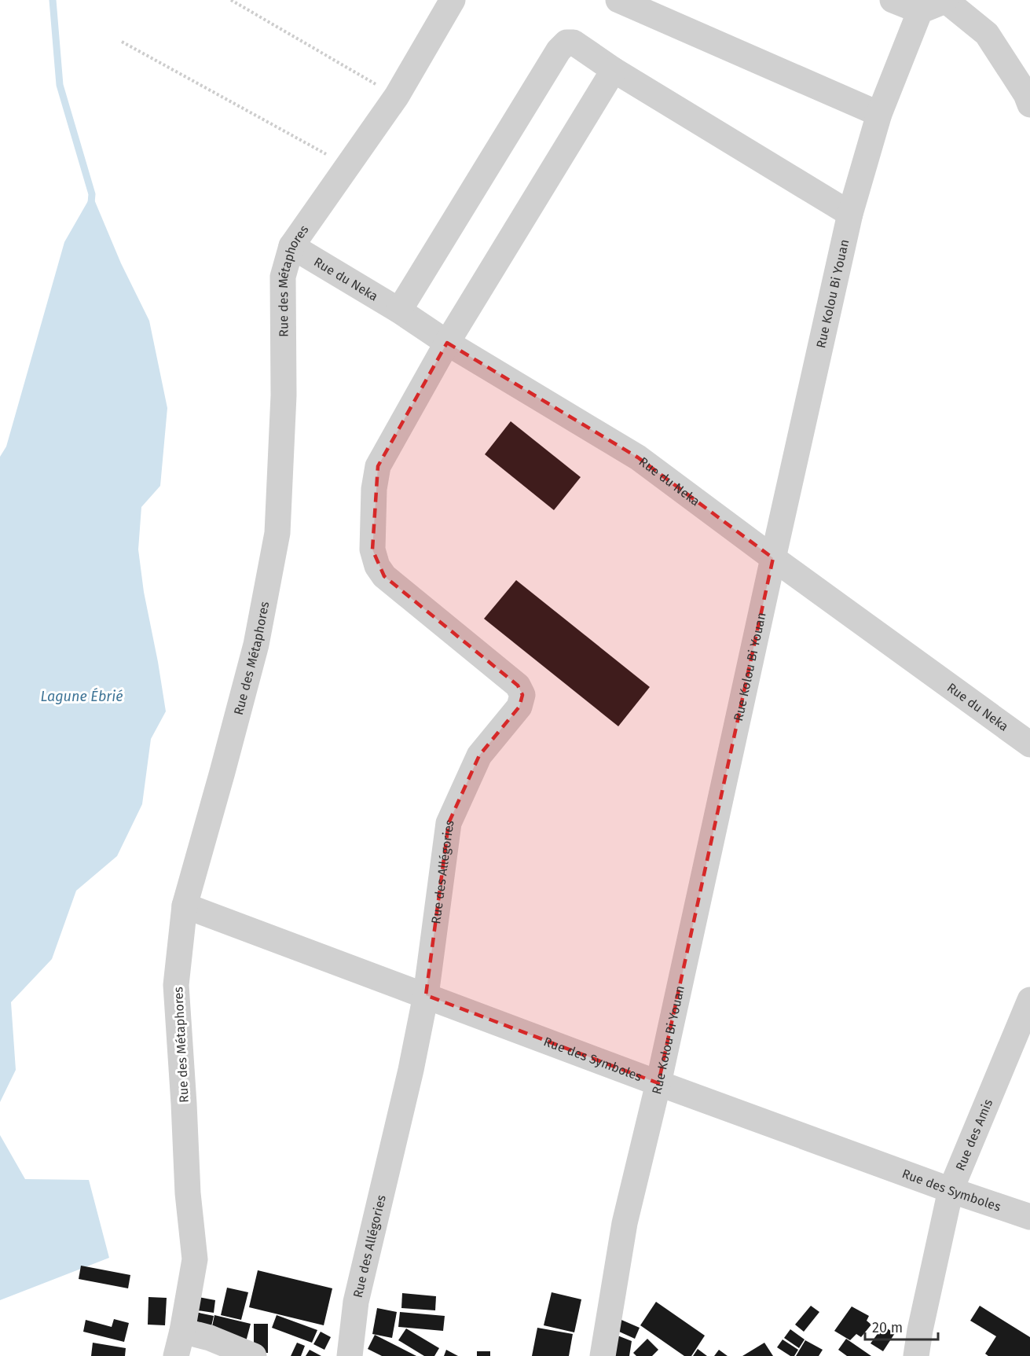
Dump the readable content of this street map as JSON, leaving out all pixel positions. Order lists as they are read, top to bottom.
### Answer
{
  "streets": {
    "street": [
      "Rue du Neka",
      "Rue des Métaphores",
      "Rue Kolou Bi Youan",
      "Rue des Allégories",
      "Rue des Symboles",
      "Rue des Amis"
    ]
  },
  "crossings": [
    ["Rue du Neka", "Rue des Métaphores"],
    ["Rue du Neka", "Rue Kolou Bi Youan"],
    ["Rue du Neka", "Rue des Allégories"],
    ["Rue des Métaphores", "Rue des Symboles"],
    ["Rue Kolou Bi Youan", "Rue des Symboles"],
    ["Rue des Allégories", "Rue des Symboles"],
    ["Rue des Symboles", "Rue des Amis"]
  ],
  "water": ["Lagune Ébrié"],
  "scale_bar": "20 m"
}
